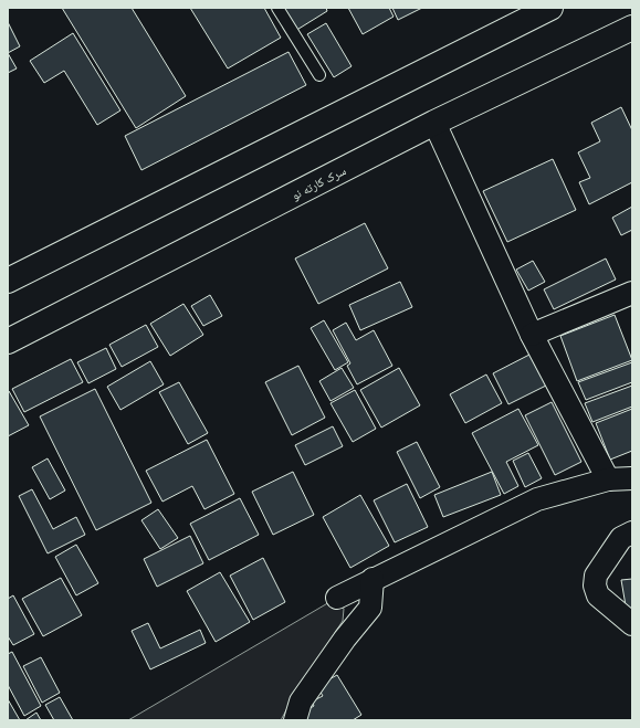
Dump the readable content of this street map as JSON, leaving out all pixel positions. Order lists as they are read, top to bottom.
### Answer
{
  "streets": {
    "highway": ["سرک کارته نو"]
  }
}
